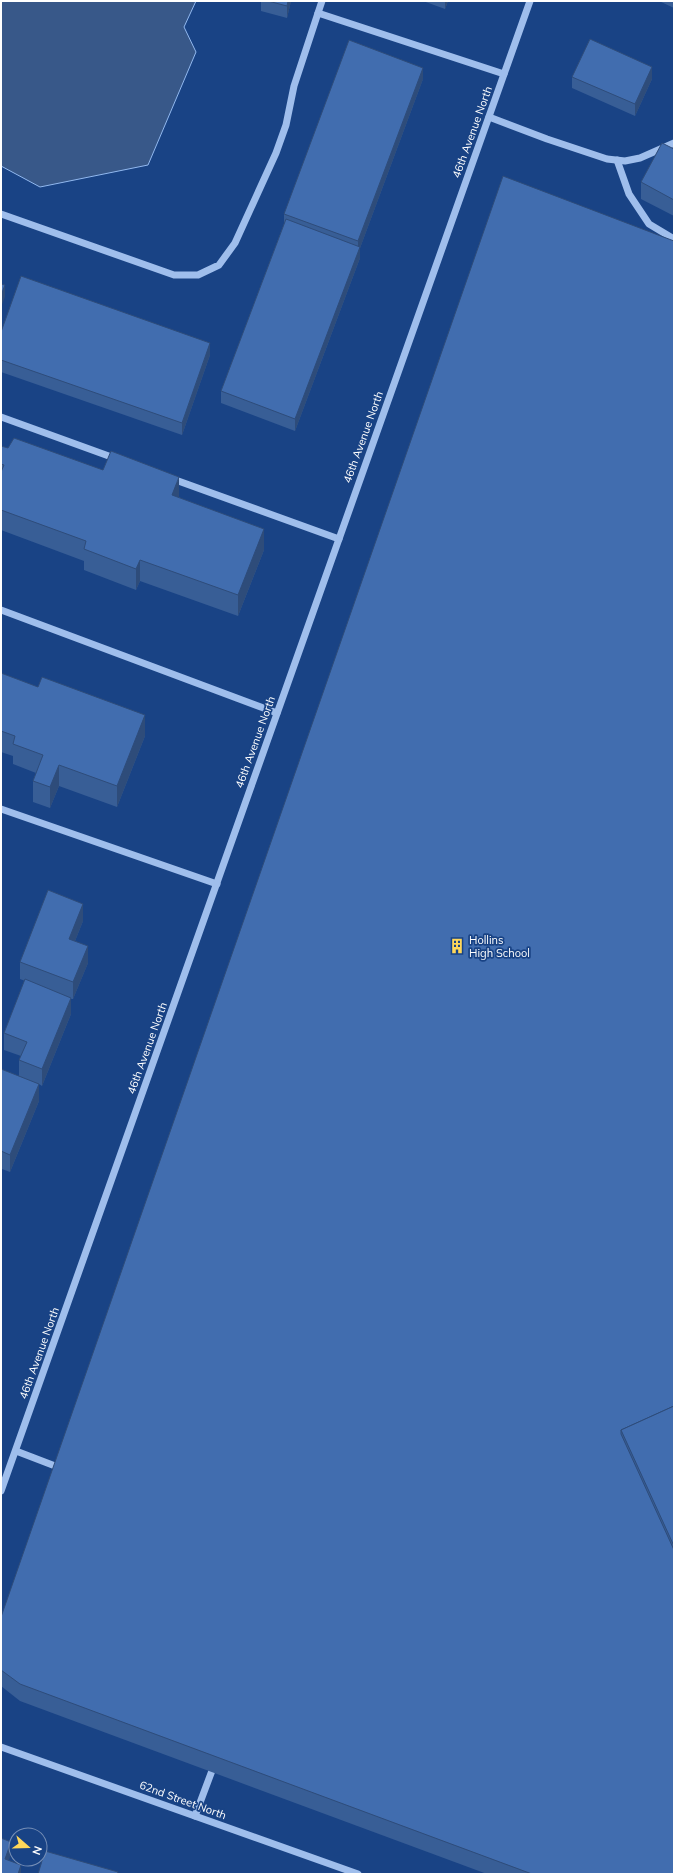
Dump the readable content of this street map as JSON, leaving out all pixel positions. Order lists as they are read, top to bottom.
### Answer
{
  "streets": {
    "street": ["46th Avenue North", "62nd Street North"]
  },
  "places": {
    "building": ["Hollins High School"]
  },
  "north": "right"
}
